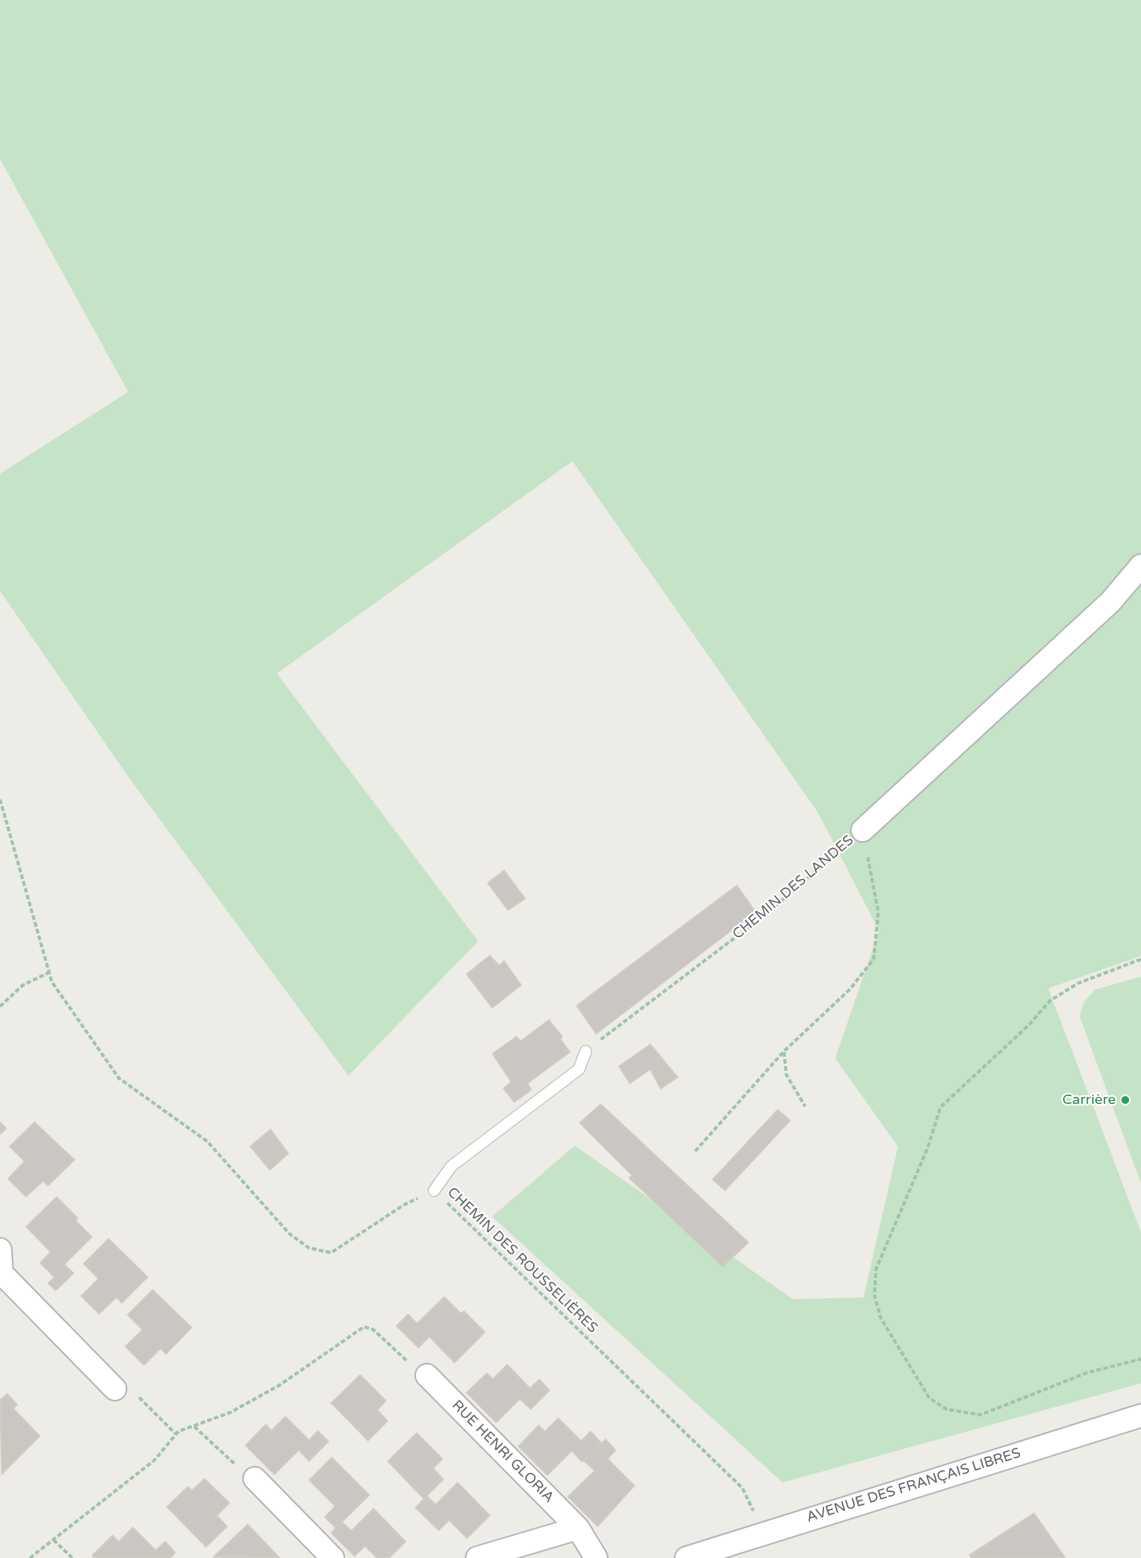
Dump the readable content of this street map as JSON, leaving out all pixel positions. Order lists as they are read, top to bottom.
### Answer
{
  "streets": {
    "street": ["CHEMIN DES LANDES", "RUE HENRI GLORIA", "AVENUE DES FRANÇAIS LIBRES"],
    "path": ["CHEMIN DES ROUSSELIÈRES"]
  },
  "crossings": [
    ["CHEMIN DES ROUSSELIÈRES", "AVENUE DES FRANÇAIS LIBRES"]
  ],
  "places": ["Carrière"]
}
